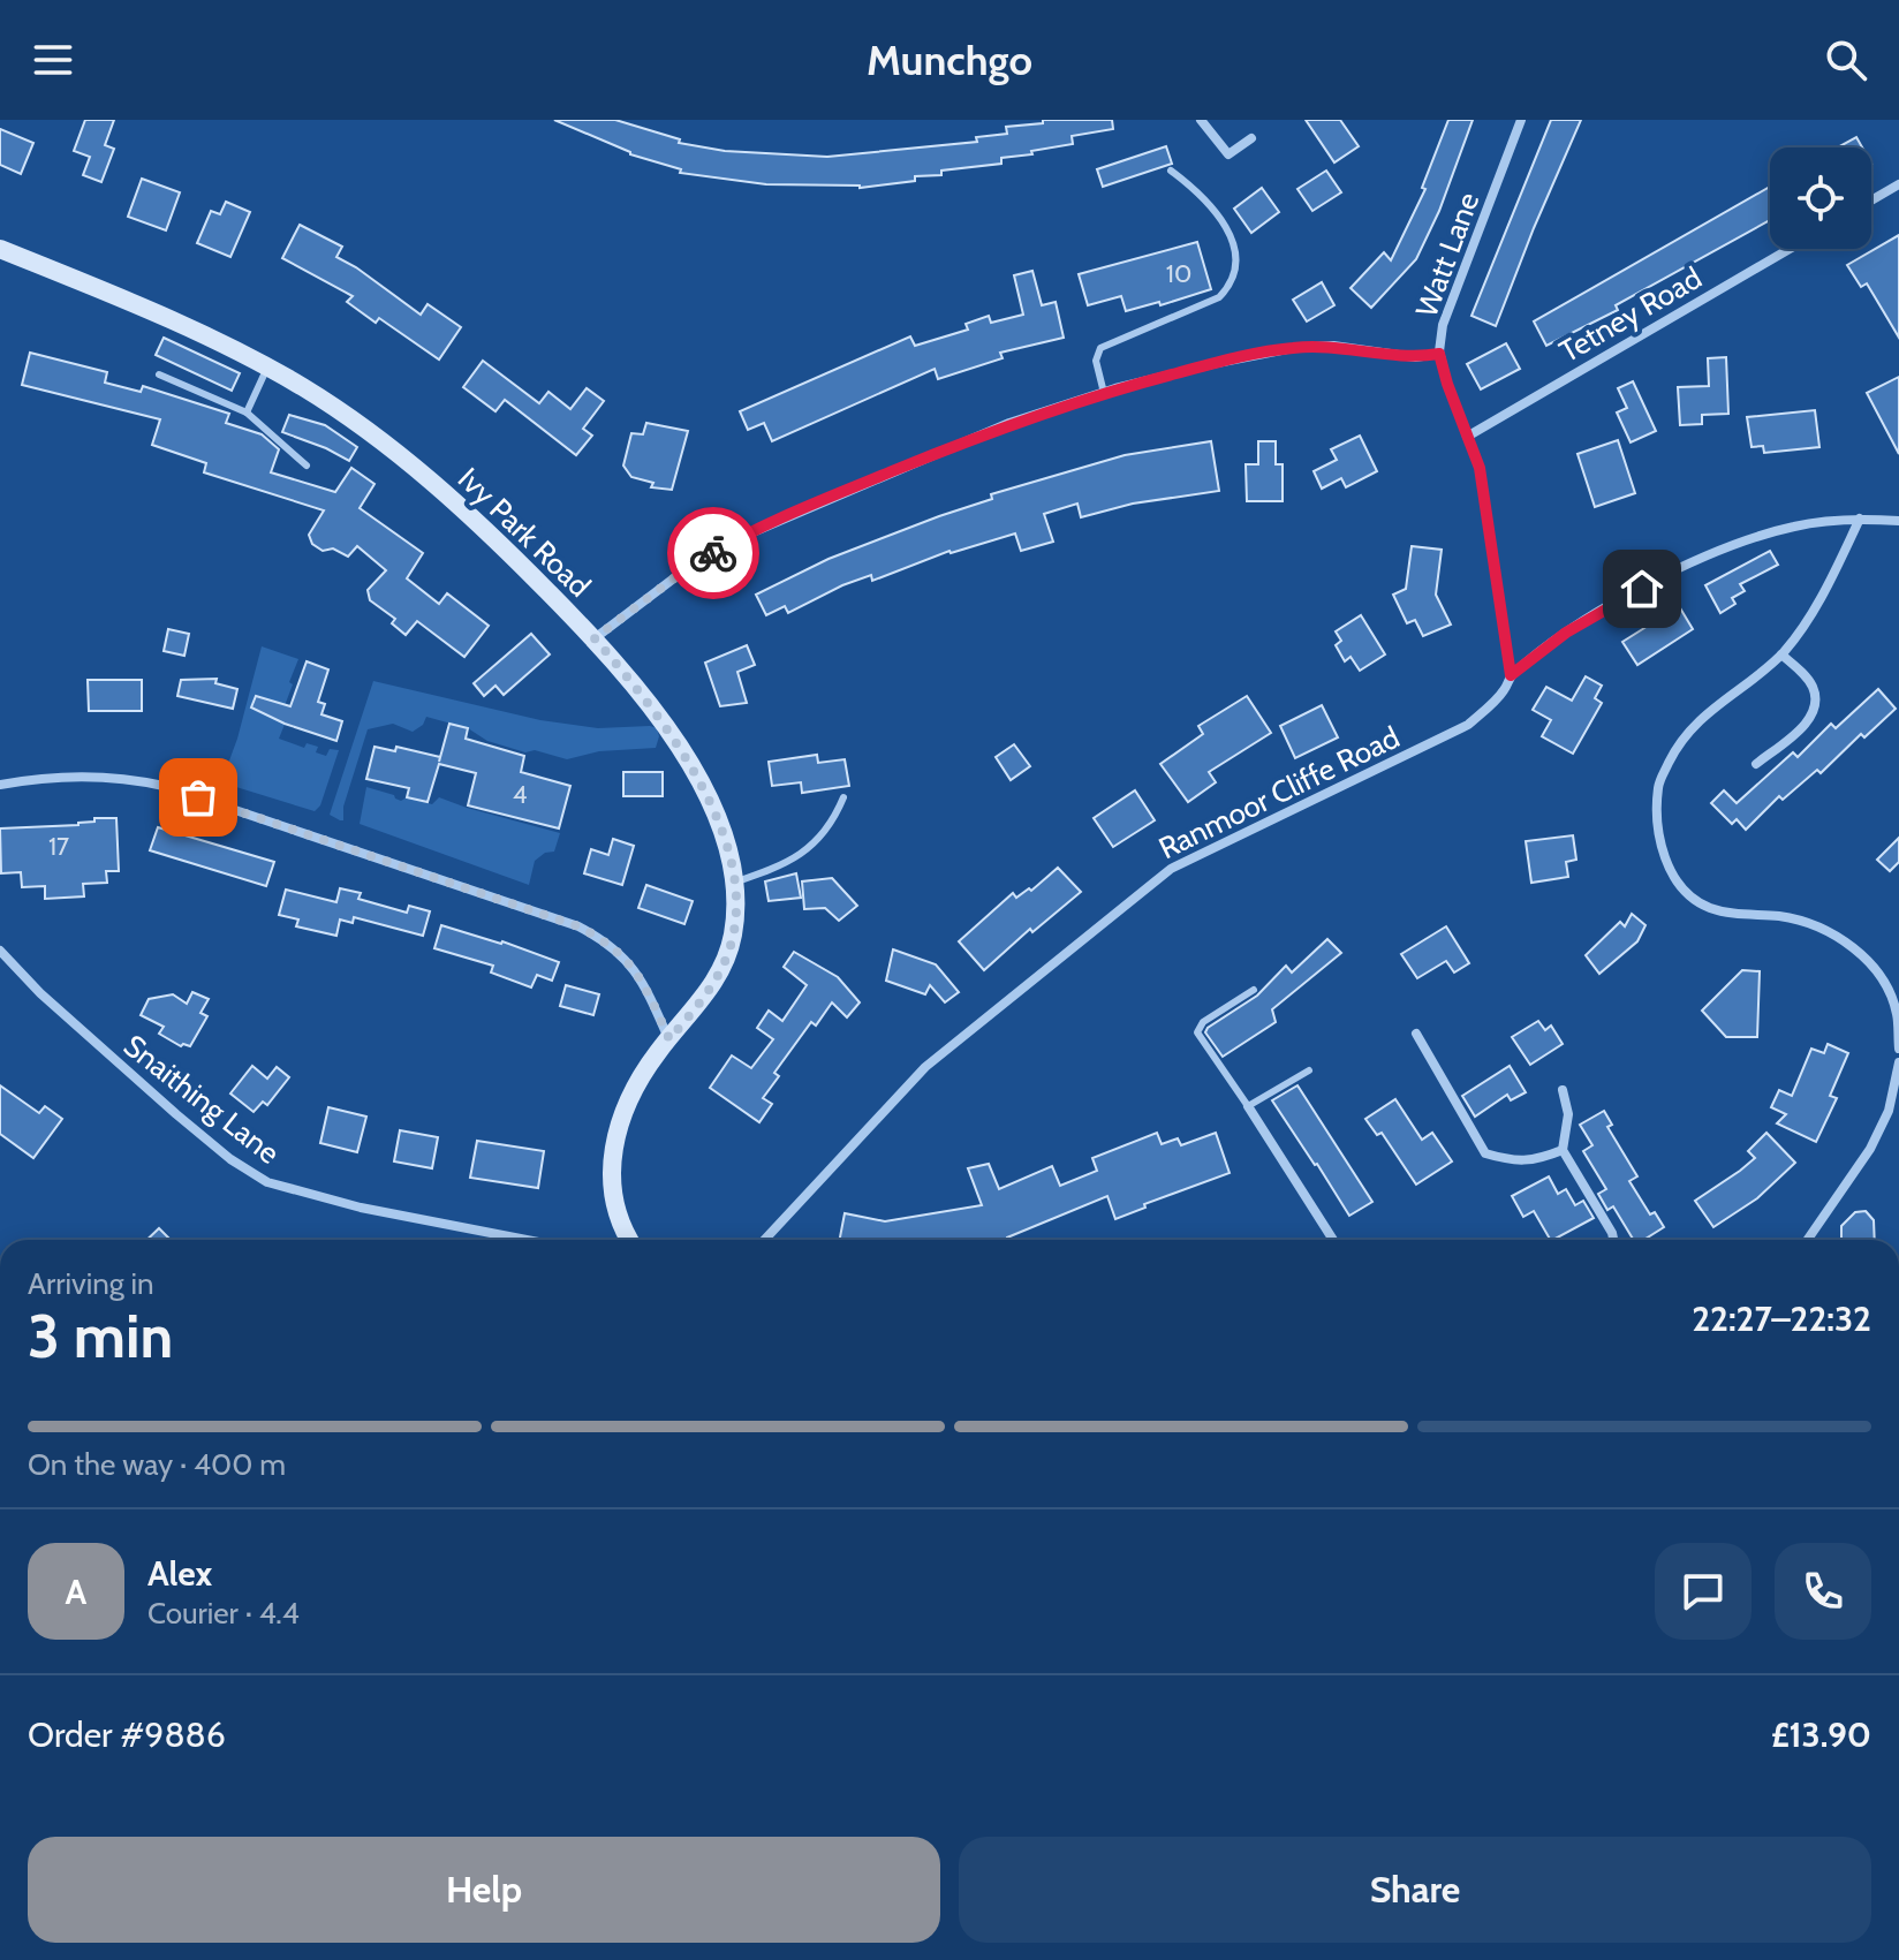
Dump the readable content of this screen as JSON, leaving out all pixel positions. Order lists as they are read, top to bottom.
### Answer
{
  "streets": {
    "street": [
      "Watt Lane",
      "Tetney Road",
      "Ivy Park Road",
      "Ranmoor Cliffe Road",
      "Snaithing Lane"
    ]
  },
  "crossings": [
    ["Watt Lane", "Tetney Road"],
    ["Watt Lane", "Ranmoor Cliffe Road"]
  ],
  "house_numbers": ["10", "4", "17"],
  "page": {
    "header": "Munchgo",
    "heading": ["3 min", "Arriving in", "22:27–22:32"],
    "panel": [
      "Alex",
      "Courier · 4.4",
      "Order #9886",
      "£13.90"
    ],
    "bar": "On the way · 400 m",
    "round": "A",
    "buttons": ["Help", "Share"]
  }
}
